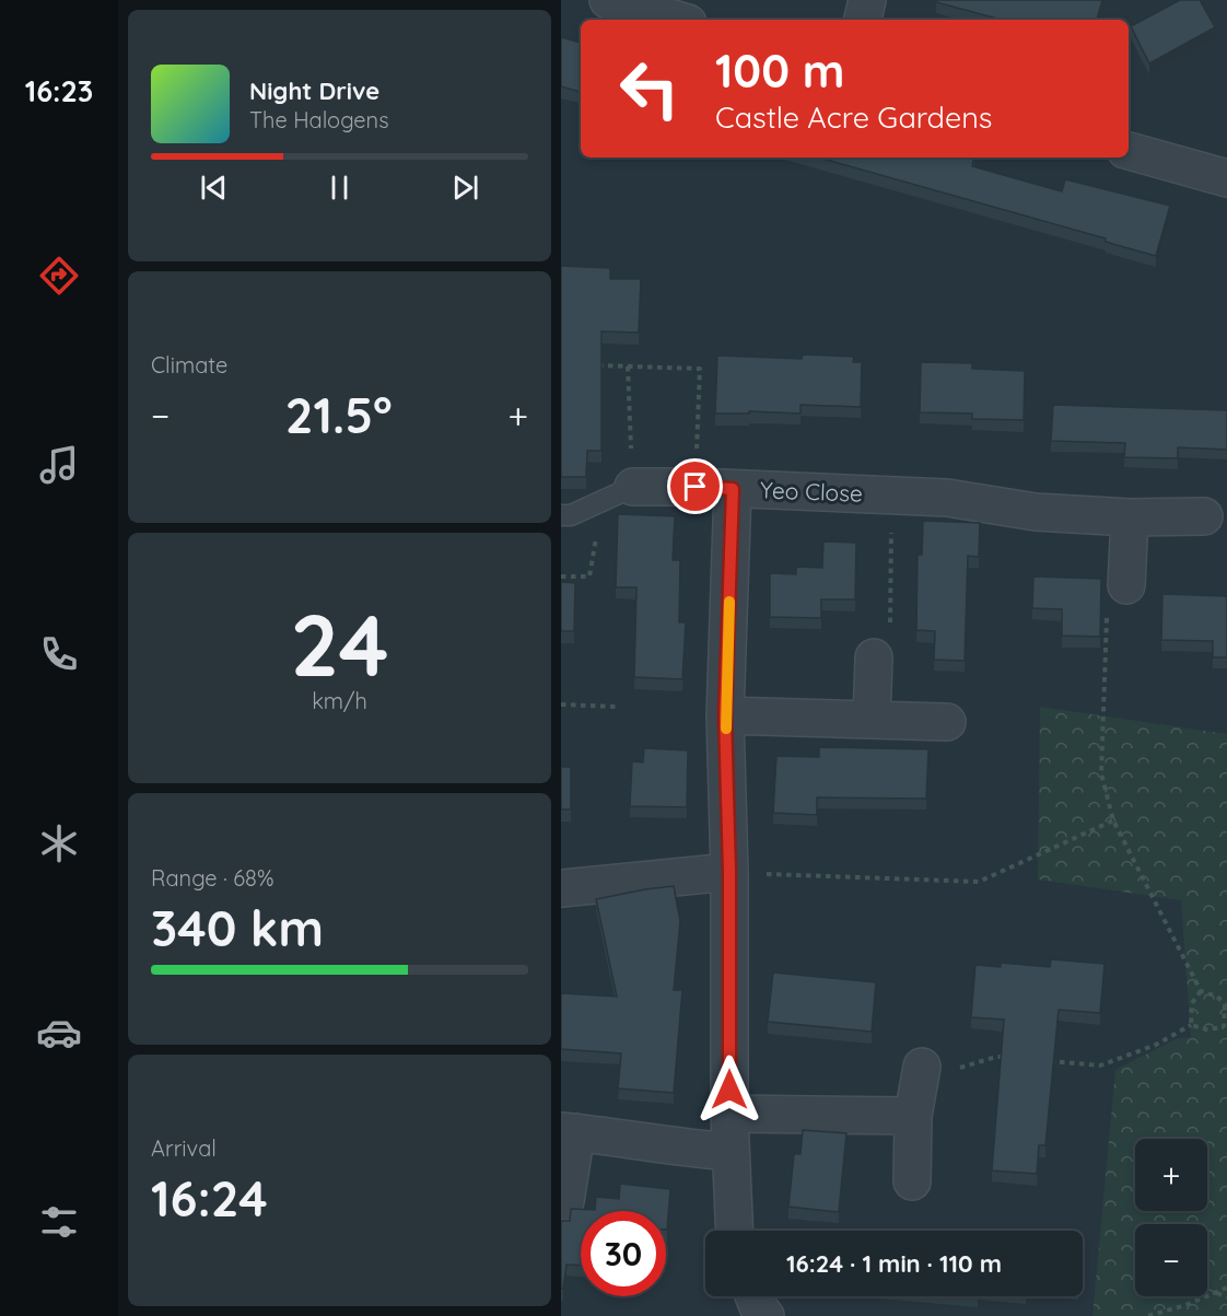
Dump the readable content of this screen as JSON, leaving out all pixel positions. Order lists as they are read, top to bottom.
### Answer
{
  "streets": {
    "street": ["Yeo Close"]
  },
  "page": {
    "tabs": "16:23",
    "turn": ["100 m", "Castle Acre Gardens"],
    "song": ["Night Drive", "The Halogens"],
    "tile": [
      "Climate",
      ["24", "km/h"],
      ["Range · 68%", "340 km"],
      ["Arrival", "16:24"]
    ],
    "heat": ["−", "21.5°", "+"],
    "map_buttons": ["+", "−"],
    "limit": "30",
    "trip": "16:24 · 1 min · 110 m"
  }
}
